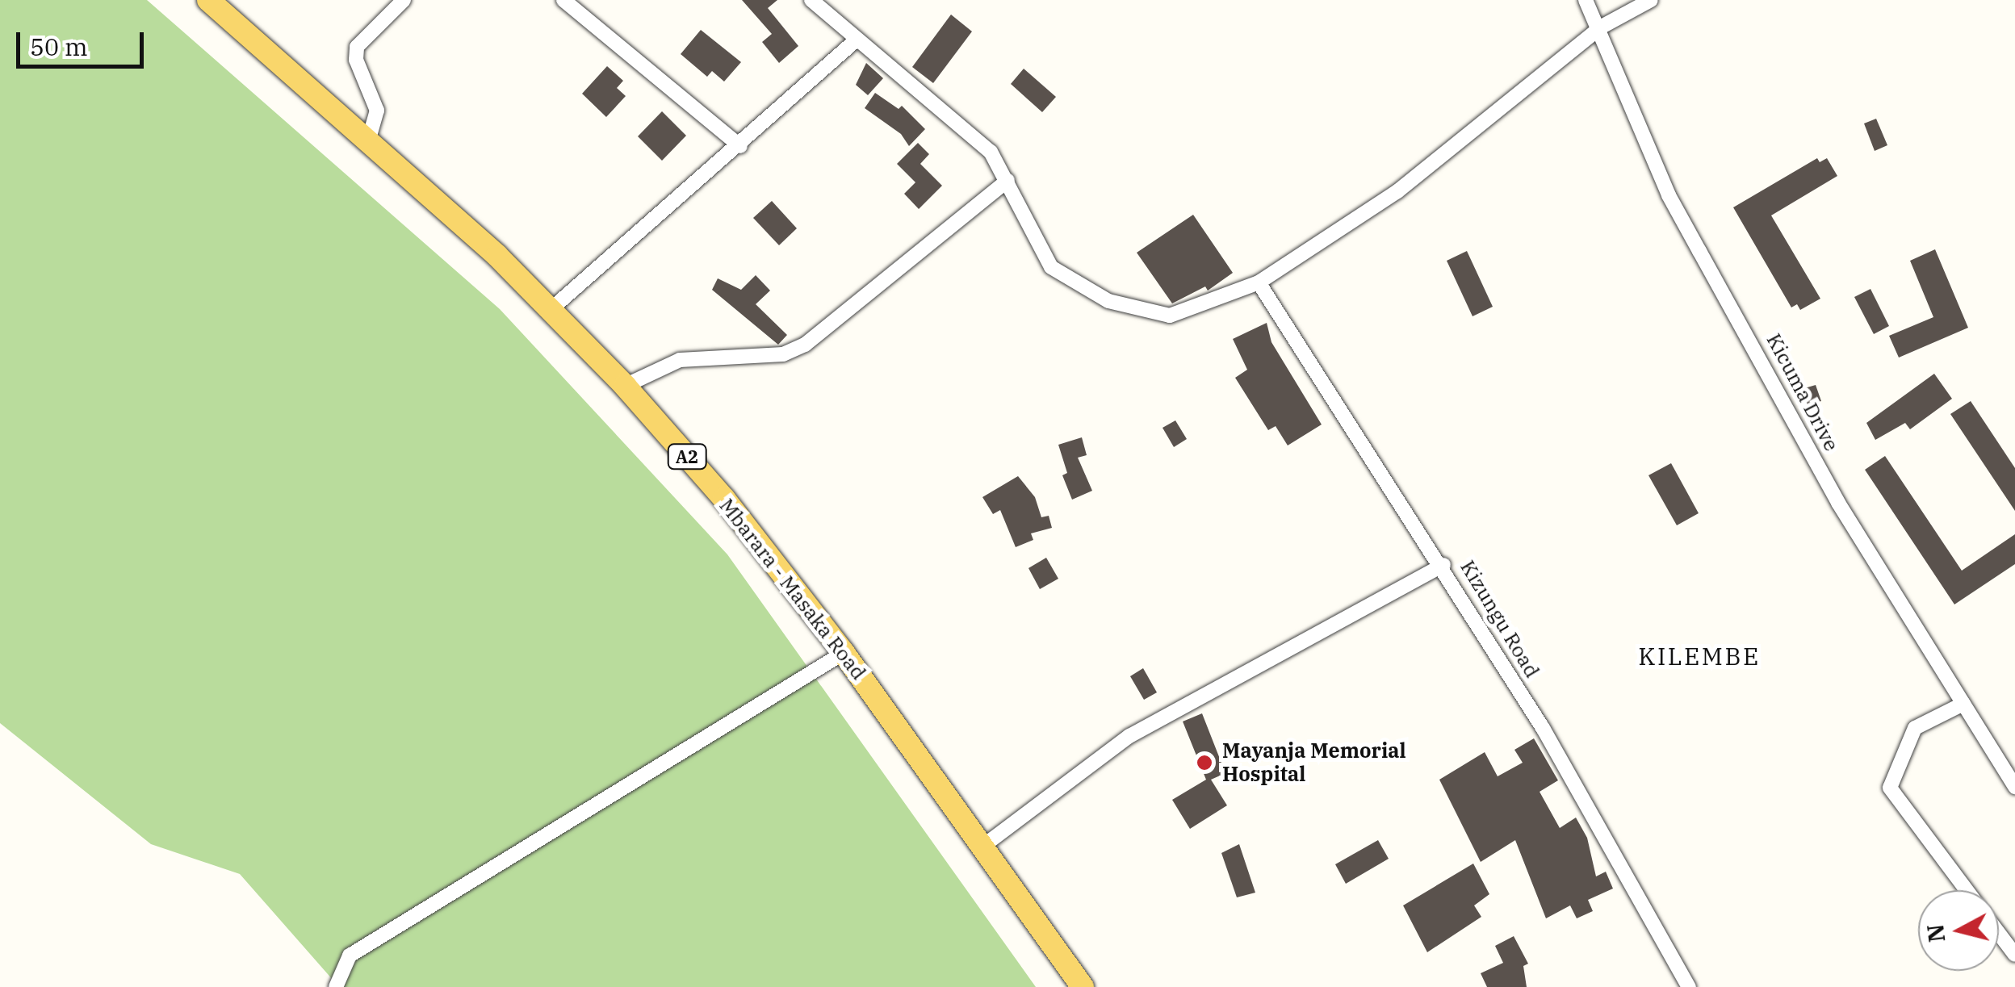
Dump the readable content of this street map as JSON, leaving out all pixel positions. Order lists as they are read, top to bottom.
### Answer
{
  "streets": {
    "main road": ["A2", "Mbarara - Masaka Road"],
    "street": ["Kicuma Drive", "Kizungu Road"]
  },
  "districts": ["KILEMBE"],
  "places": ["Mayanja Memorial Hospital"],
  "scale_bar": "50 m",
  "north": "left"
}
